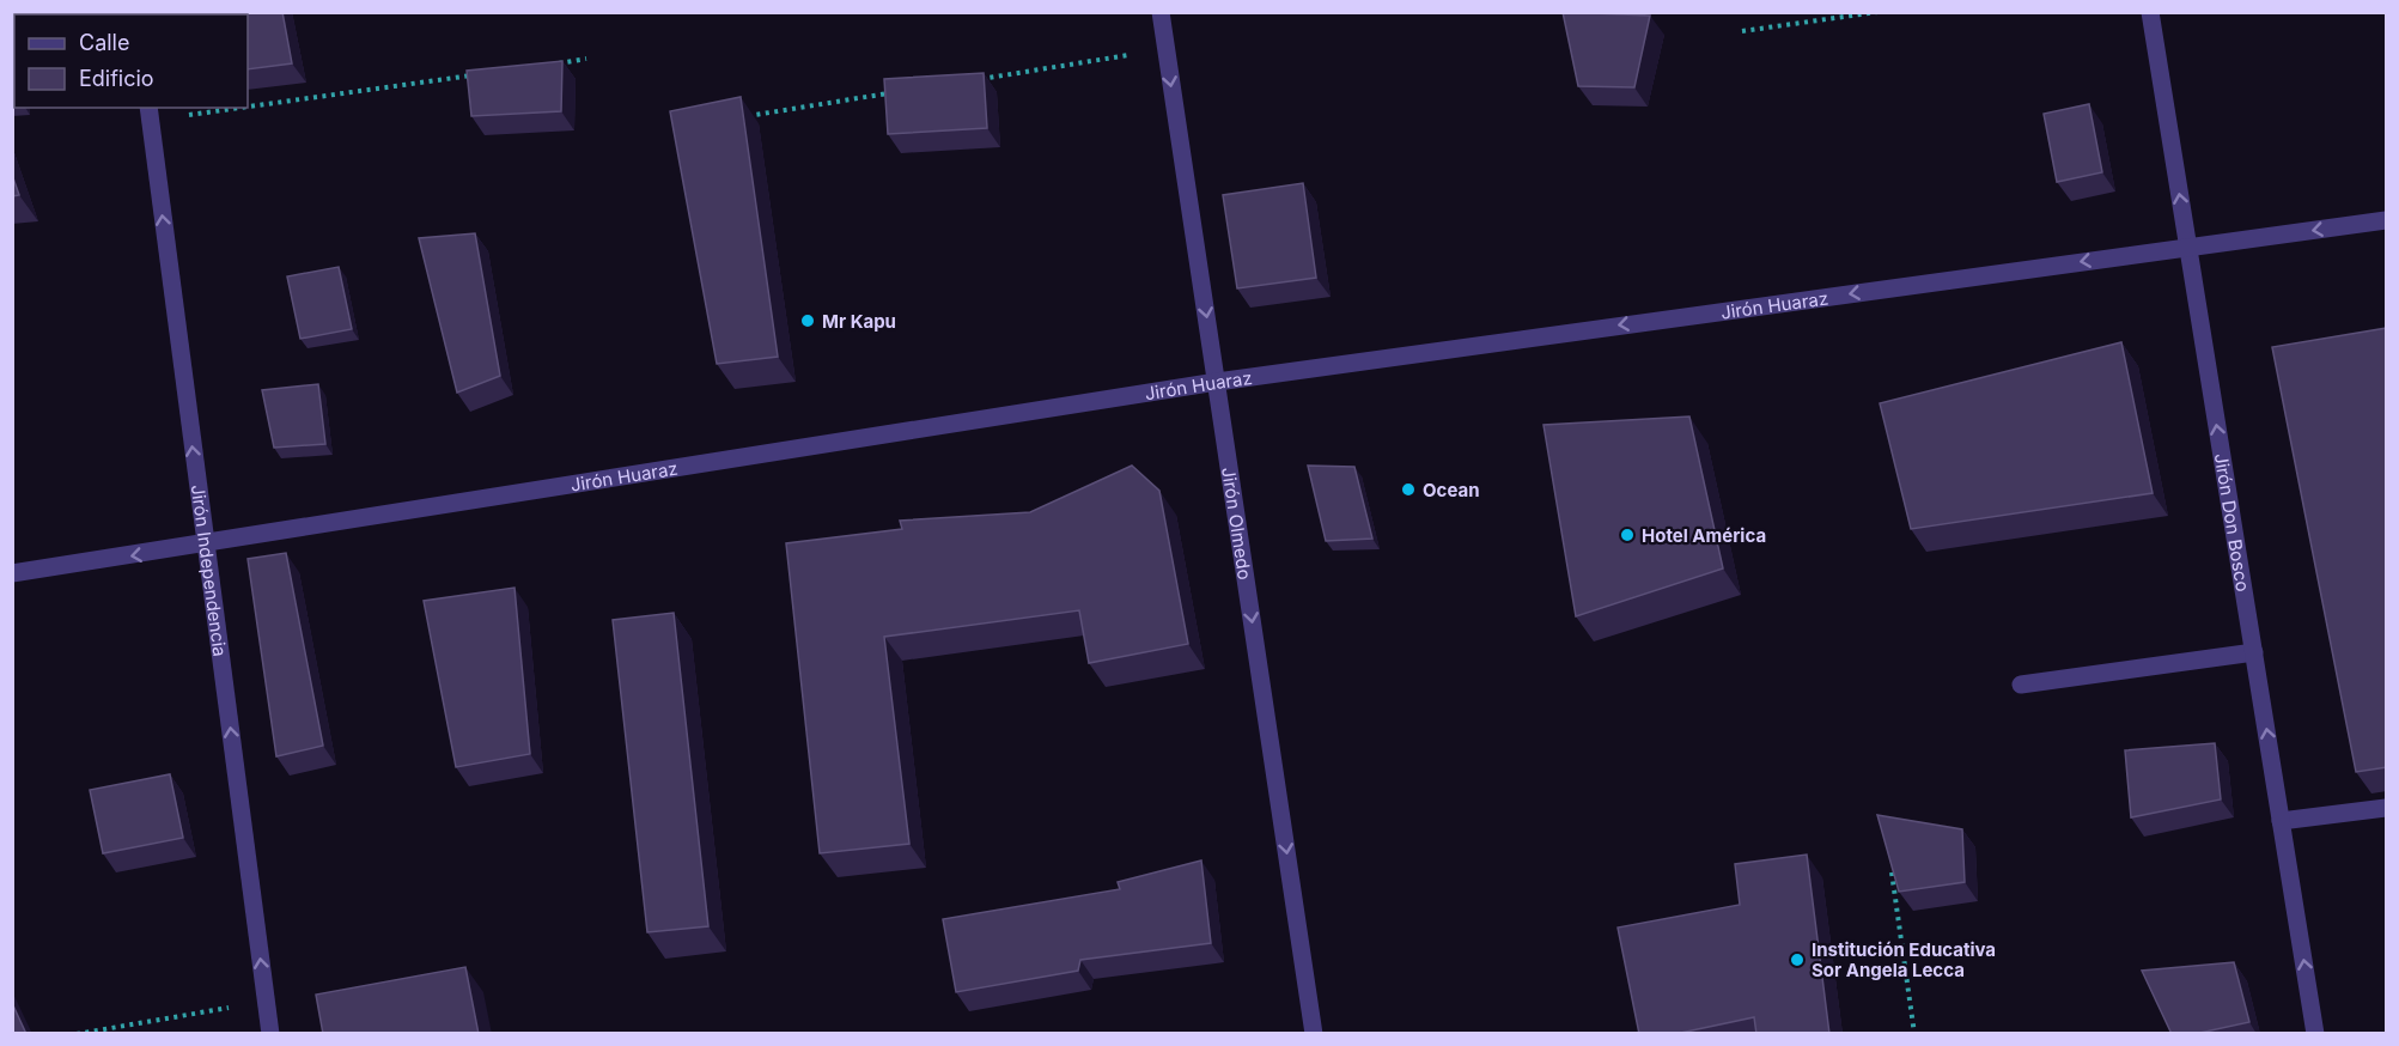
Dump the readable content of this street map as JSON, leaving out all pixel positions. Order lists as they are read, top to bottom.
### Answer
{
  "streets": {
    "street": [
      "Jirón Huaraz",
      "Jirón Olmedo",
      "Jirón Don Bosco",
      "Jirón Independencia"
    ]
  },
  "crossings": [
    ["Jirón Huaraz", "Jirón Olmedo"],
    ["Jirón Huaraz", "Jirón Don Bosco"],
    ["Jirón Huaraz", "Jirón Independencia"]
  ],
  "one_way": [
    "Jirón Huaraz",
    "Jirón Olmedo",
    "Jirón Don Bosco",
    "Jirón Independencia"
  ],
  "places": [
    "Mr Kapu",
    "Ocean",
    "Hotel América",
    "Institución Educativa Sor Angela Lecca"
  ],
  "legend": ["Calle", "Edificio"]
}
